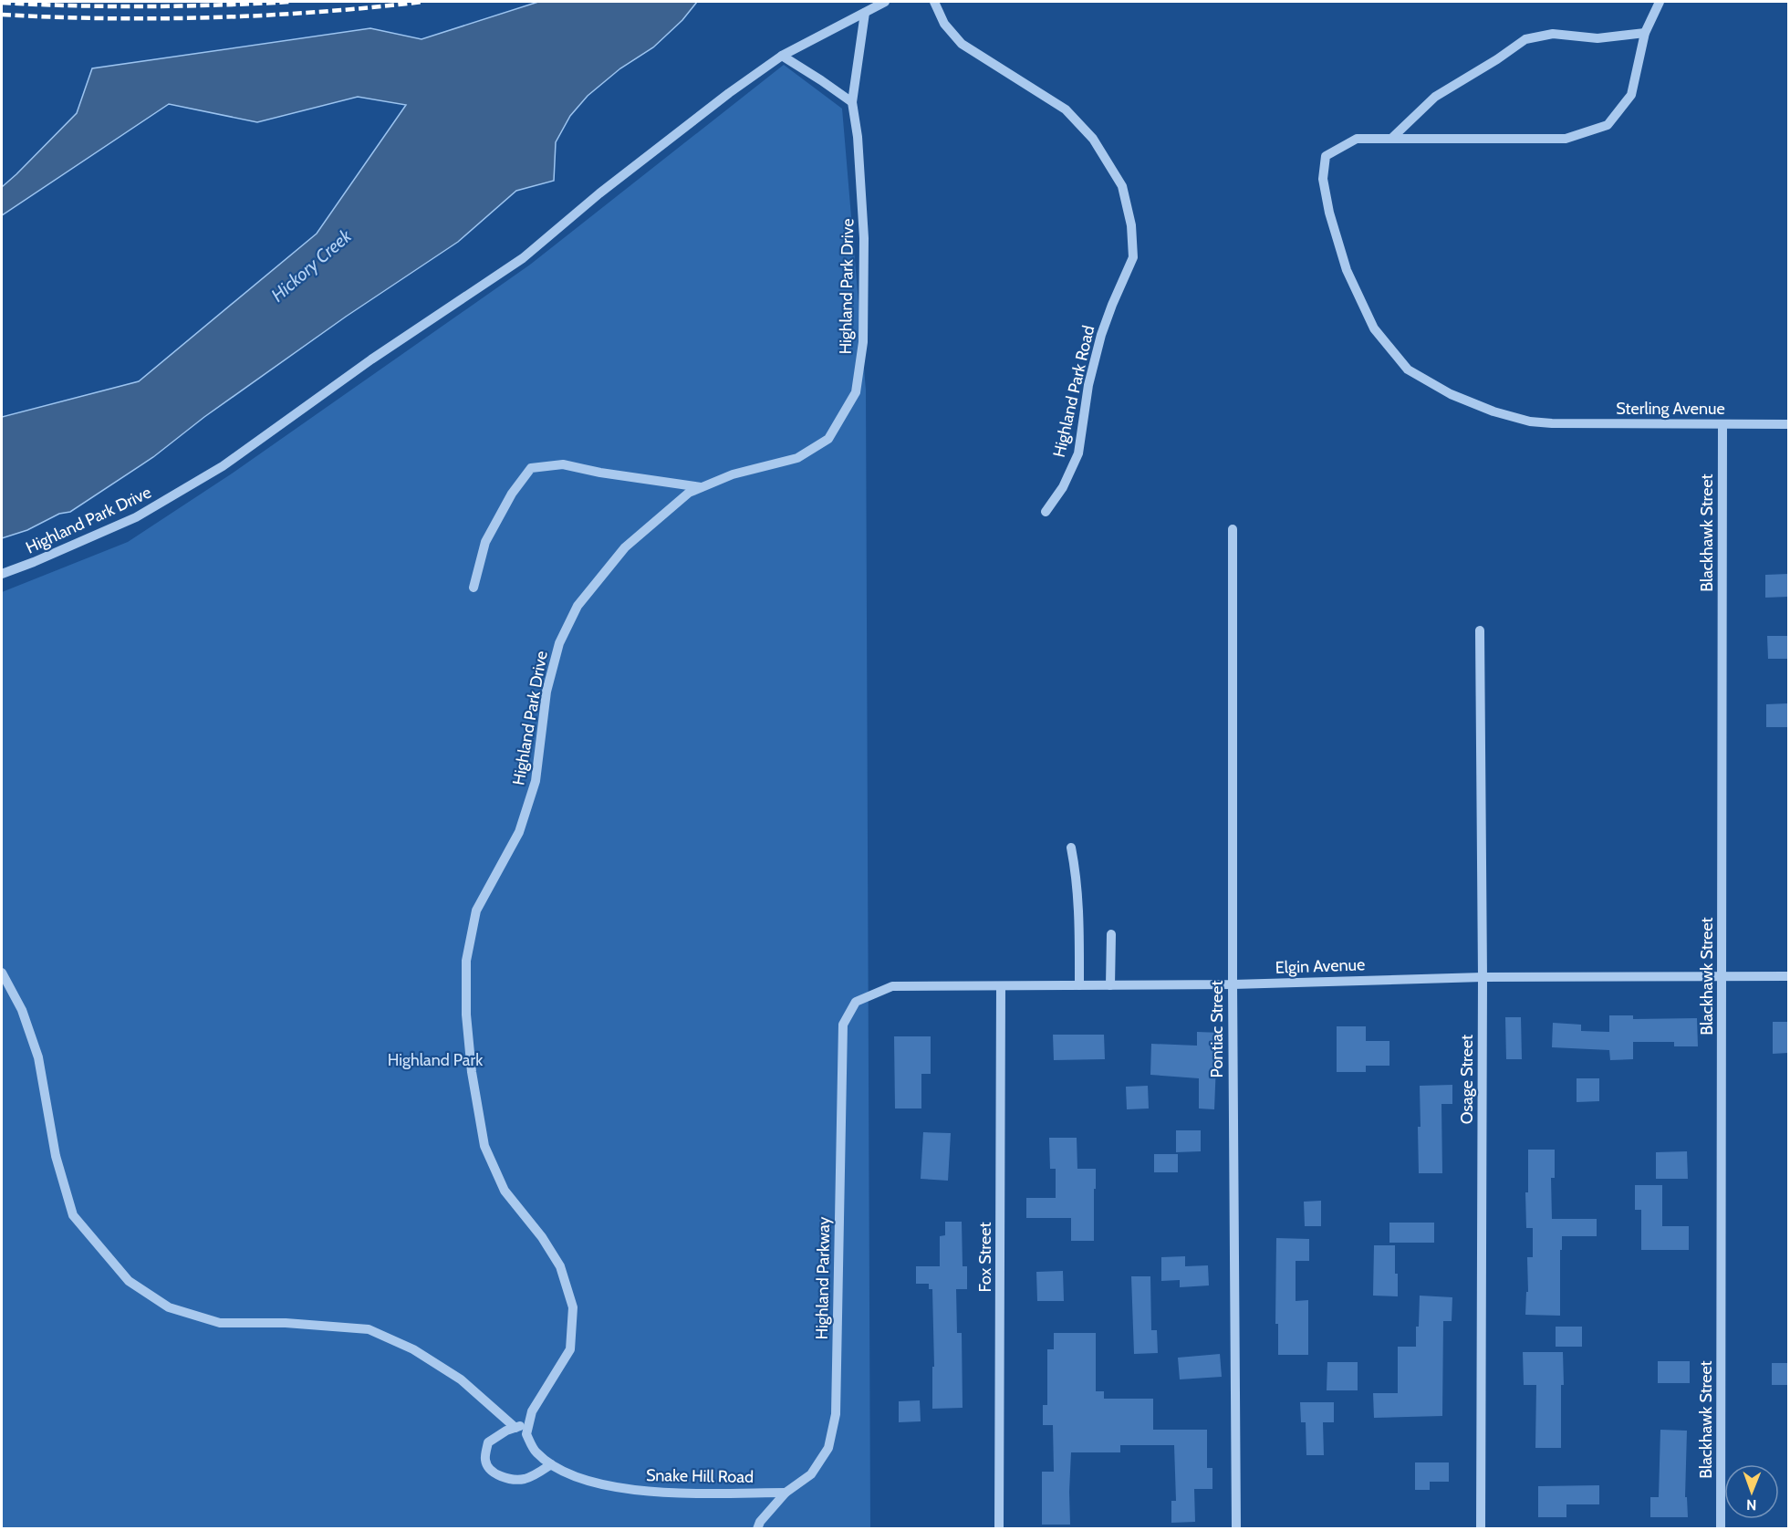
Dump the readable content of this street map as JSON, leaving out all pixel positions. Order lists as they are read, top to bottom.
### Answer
{
  "streets": {
    "street": [
      "Highland Park Drive",
      "Highland Park Road",
      "Sterling Avenue",
      "Blackhawk Street",
      "Elgin Avenue",
      "Pontiac Street",
      "Osage Street",
      "Fox Street",
      "Highland Parkway",
      "Snake Hill Road"
    ]
  },
  "crossings": [
    ["Highland Park Drive", "Snake Hill Road"],
    ["Sterling Avenue", "Blackhawk Street"],
    ["Blackhawk Street", "Elgin Avenue"],
    ["Elgin Avenue", "Pontiac Street"],
    ["Elgin Avenue", "Osage Street"],
    ["Elgin Avenue", "Fox Street"],
    ["Elgin Avenue", "Highland Parkway"],
    ["Highland Parkway", "Snake Hill Road"]
  ],
  "water": ["Hickory Creek"],
  "parks": ["Highland Park"],
  "north": "bottom"
}
